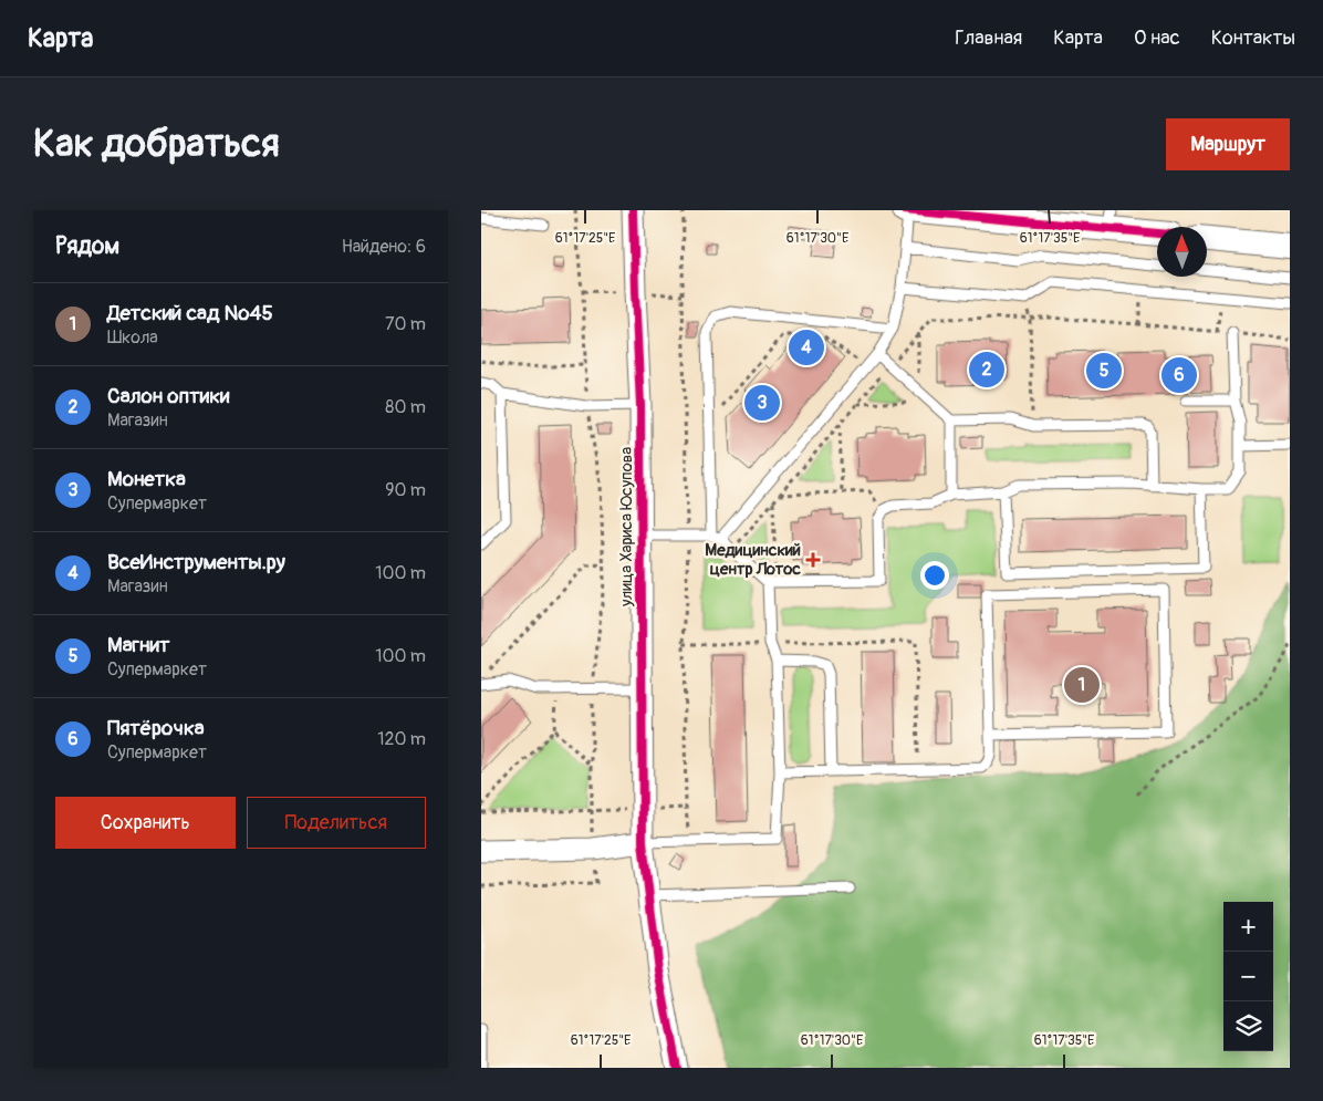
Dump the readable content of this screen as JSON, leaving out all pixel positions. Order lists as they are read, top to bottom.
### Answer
{
  "streets": {
    "street": ["улица Хариса Юсупова"]
  },
  "places": {
    "health": ["Медицинский центр Лотос"]
  },
  "north": "top",
  "page": {
    "header": "Карта",
    "nav": [
      "Главная",
      "Карта",
      "О нас",
      "Контакты"
    ],
    "buttons": [
      "Маршрут",
      ["Сохранить", "Поделиться"]
    ],
    "title": "Как добраться",
    "heading": ["Рядом", "Найдено: 6"],
    "list": [
      {
        "mark": "1",
        "name": "Детский сад №45",
        "note": "Школа",
        "value": "70 m"
      },
      {
        "mark": "2",
        "name": "Салон оптики",
        "note": "Магазин",
        "value": "80 m"
      },
      {
        "mark": "3",
        "name": "Монетка",
        "note": "Супермаркет",
        "value": "90 m"
      },
      {
        "mark": "4",
        "name": "ВсеИнструменты.ру",
        "note": "Магазин",
        "value": "100 m"
      },
      {
        "mark": "5",
        "name": "Магнит",
        "note": "Супермаркет",
        "value": "100 m"
      },
      {
        "mark": "6",
        "name": "Пятёрочка",
        "note": "Супермаркет",
        "value": "120 m"
      }
    ],
    "pins": [
      "4",
      "2",
      "5",
      "6",
      "3",
      "1"
    ],
    "map_buttons": ["+", "−"]
  },
  "coordinates": ["61°17'25\"E", "61°17'30\"E", "61°17'35\"E"]
}
